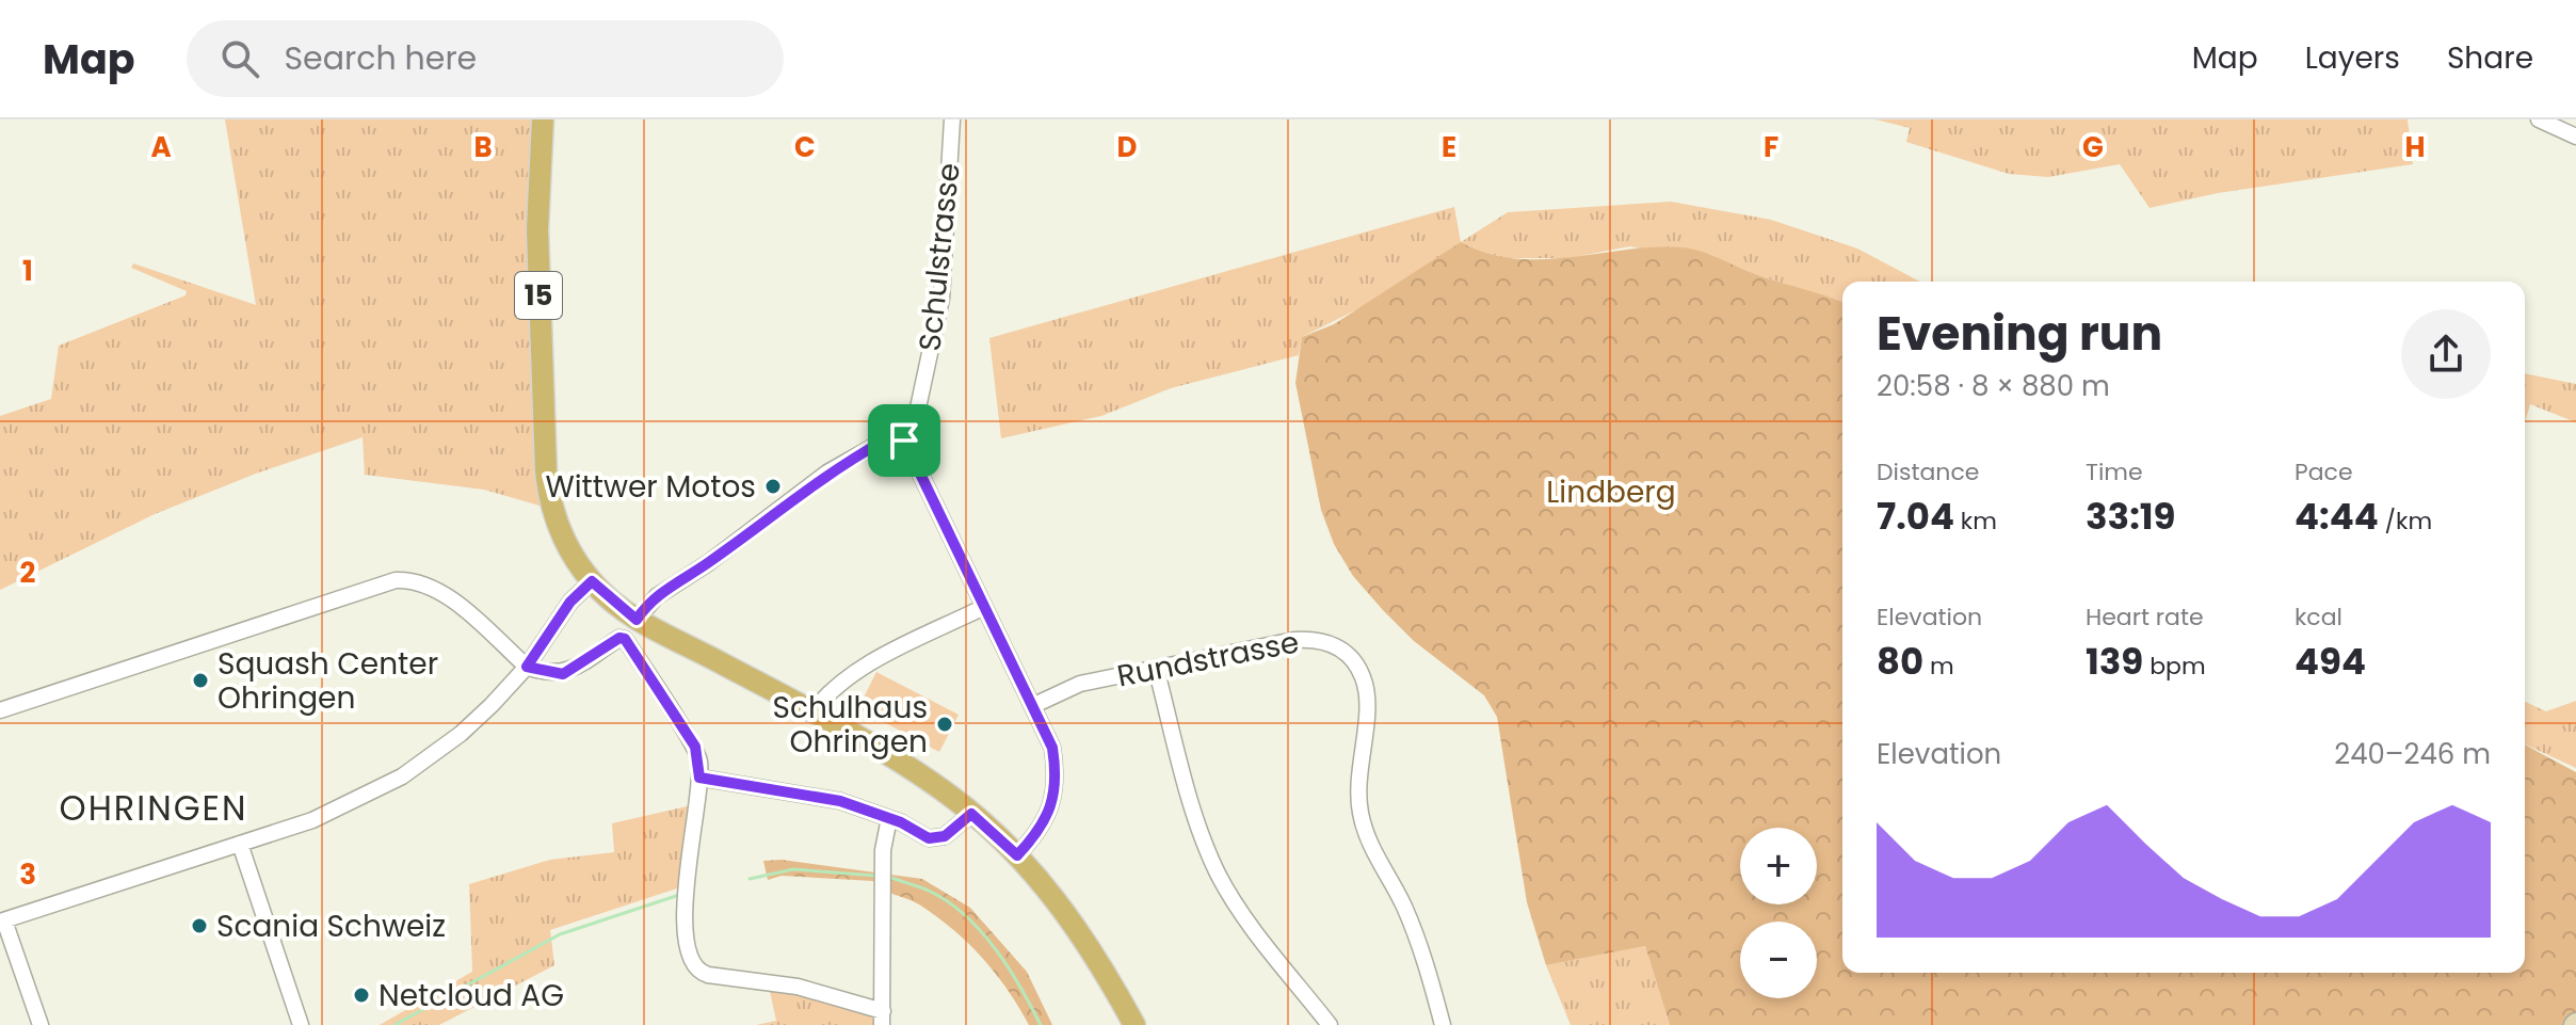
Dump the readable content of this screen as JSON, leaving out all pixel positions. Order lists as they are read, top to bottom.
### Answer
{
  "streets": {
    "main road": ["15"],
    "street": ["Schulstrasse", "Rundstrasse"]
  },
  "districts": ["OHRINGEN"],
  "parks": ["Lindberg"],
  "places": [
    "Wittwer Motos",
    "Squash Center Ohringen",
    "Schulhaus Ohringen",
    "Scania Schweiz",
    "Netcloud AG"
  ],
  "page": {
    "header": "Map",
    "search": "Search here",
    "nav": ["Map", "Layers", "Share"],
    "heading": ["Evening run", "20:58 · 8 × 880 m"],
    "stats": [
      ["Distance", "7.04 km"],
      ["Time", "33:19"],
      ["Pace", "4:44 /km"],
      ["Elevation", "80 m"],
      ["Heart rate", "139 bpm"],
      ["kcal", "494"]
    ],
    "chart": ["Elevation", "240–246 m"],
    "map_buttons": ["+", "−"]
  },
  "grid": {
    "columns": [
      "A",
      "B",
      "C",
      "D",
      "E",
      "F",
      "G",
      "H"
    ],
    "rows": ["1", "2", "3"]
  }
}
